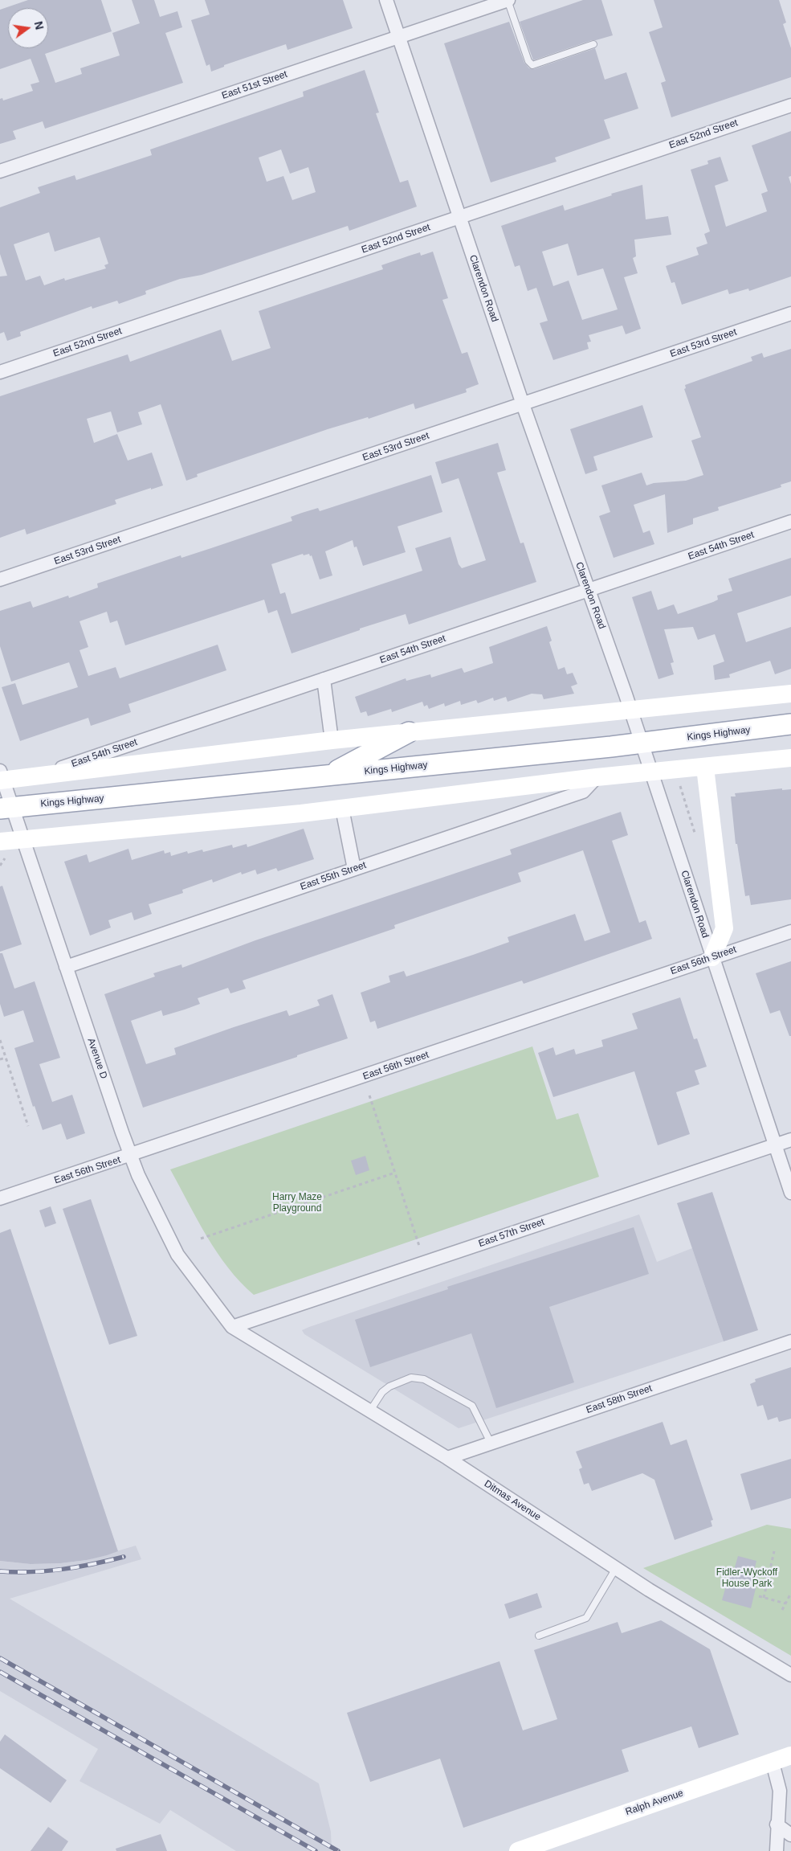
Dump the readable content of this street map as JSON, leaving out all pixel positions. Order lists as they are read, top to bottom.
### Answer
{
  "streets": {
    "main road": ["Kings Highway"],
    "street": [
      "East 51st Street",
      "East 52nd Street",
      "Clarendon Road",
      "East 53rd Street",
      "East 54th Street",
      "East 55th Street",
      "East 56th Street",
      "Avenue D",
      "East 57th Street",
      "East 58th Street",
      "Ditmas Avenue",
      "Ralph Avenue"
    ]
  },
  "crossings": [
    ["East 51st Street", "Clarendon Road"],
    ["East 52nd Street", "Clarendon Road"],
    ["Clarendon Road", "East 53rd Street"],
    ["Clarendon Road", "East 54th Street"],
    ["Clarendon Road", "Kings Highway"],
    ["Clarendon Road", "East 56th Street"],
    ["Clarendon Road", "East 57th Street"],
    ["Kings Highway", "Avenue D"],
    ["East 55th Street", "Avenue D"],
    ["East 56th Street", "Avenue D"],
    ["Avenue D", "East 57th Street"],
    ["Avenue D", "Ditmas Avenue"],
    ["East 57th Street", "Ditmas Avenue"],
    ["East 58th Street", "Ditmas Avenue"]
  ],
  "parks": ["Harry Maze Playground", "Fidler-Wyckoff House Park"],
  "north": "right"
}
